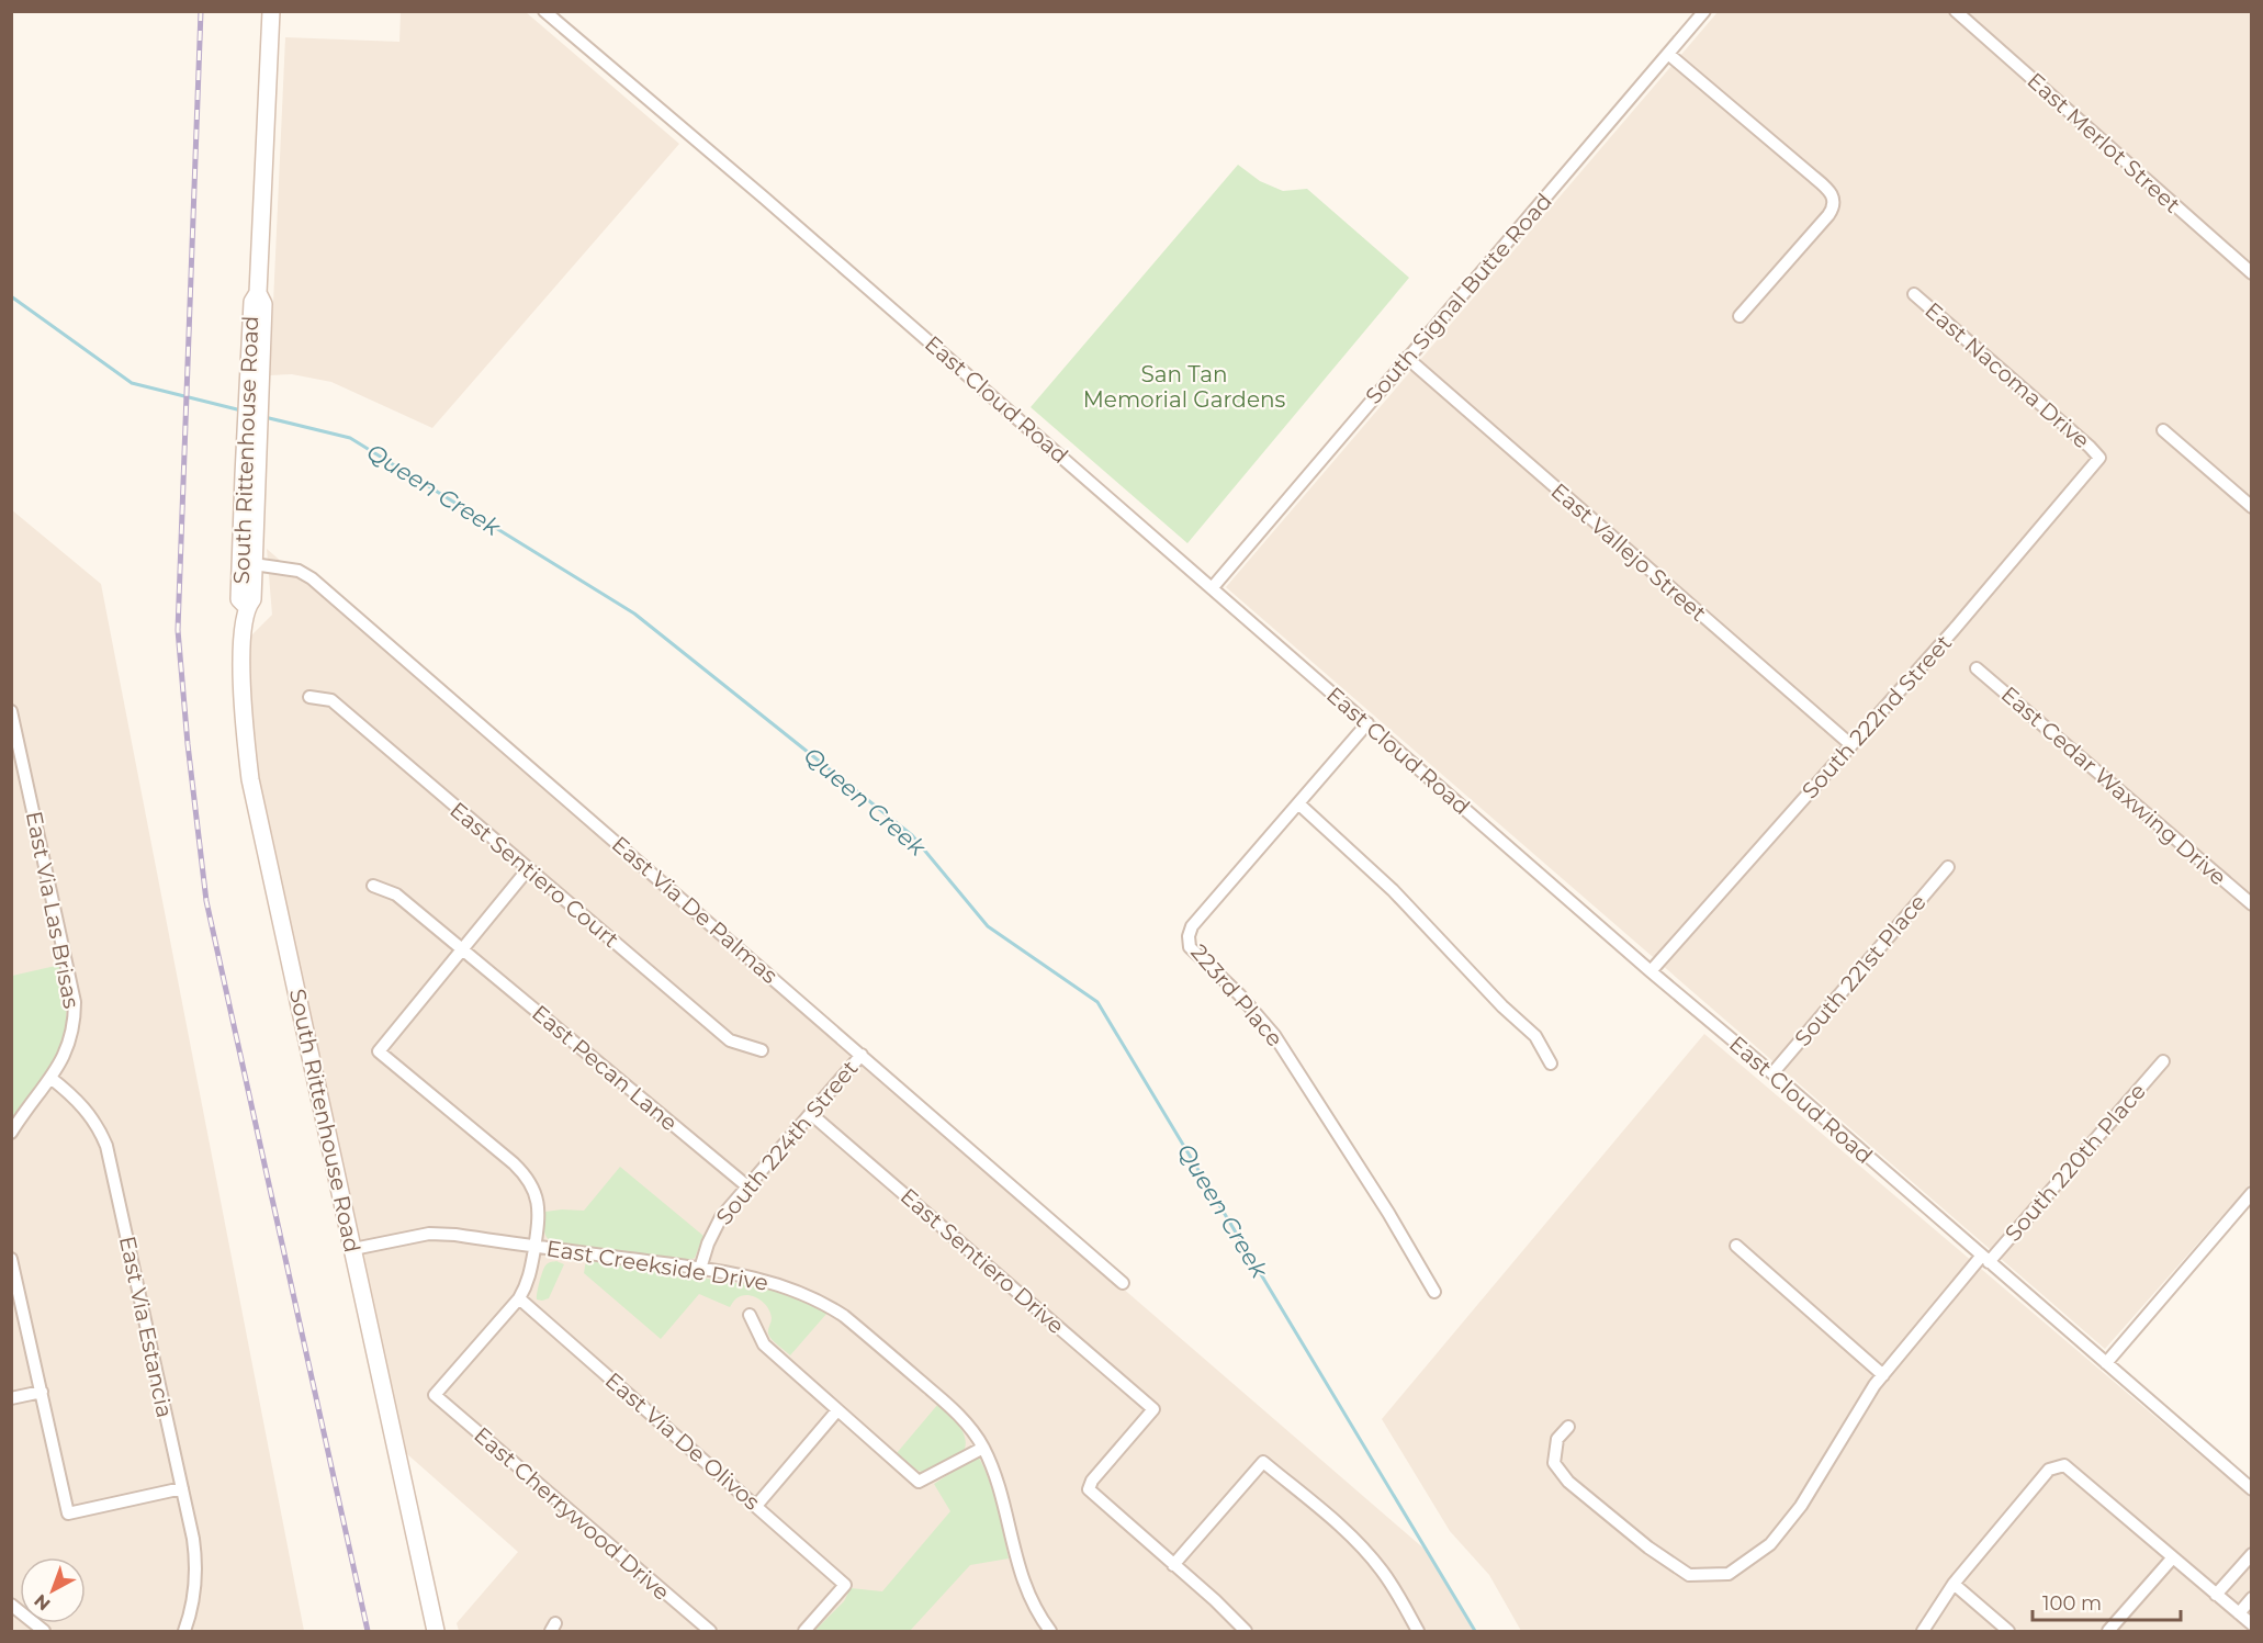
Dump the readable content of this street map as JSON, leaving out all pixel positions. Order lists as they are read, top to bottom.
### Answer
{
  "streets": {
    "main road": ["South Rittenhouse Road"],
    "street": [
      "East Merlot Street",
      "South Signal Butte Road",
      "East Nacoma Drive",
      "East Cloud Road",
      "East Vallejo Street",
      "South 222nd Street",
      "East Cedar Waxwing Drive",
      "East Sentiero Court",
      "East Via Las Brisas",
      "East Via De Palmas",
      "South 221st Place",
      "223rd Place",
      "East Pecan Lane",
      "South 224th Street",
      "South 220th Place",
      "East Sentiero Drive",
      "East Creekside Drive",
      "East Via Estancia",
      "East Via De Olivos",
      "East Cherrywood Drive"
    ]
  },
  "crossings": [
    ["South Signal Butte Road", "East Cloud Road"],
    ["South Signal Butte Road", "East Vallejo Street"],
    ["East Nacoma Drive", "South 222nd Street"],
    ["East Cloud Road", "South 222nd Street"],
    ["East Cloud Road", "South 221st Place"],
    ["East Cloud Road", "223rd Place"],
    ["East Cloud Road", "South 220th Place"],
    ["South Rittenhouse Road", "East Via De Palmas"],
    ["South Rittenhouse Road", "East Creekside Drive"],
    ["East Vallejo Street", "South 222nd Street"],
    ["East Via Las Brisas", "East Via Estancia"],
    ["East Via De Palmas", "South 224th Street"],
    ["East Pecan Lane", "South 224th Street"],
    ["South 224th Street", "East Sentiero Drive"],
    ["South 224th Street", "East Creekside Drive"],
    ["East Via De Olivos", "East Cherrywood Drive"]
  ],
  "water": ["Queen Creek"],
  "parks": ["San Tan Memorial Gardens"],
  "scale_bar": "100 m",
  "north": "bottom left"
}
